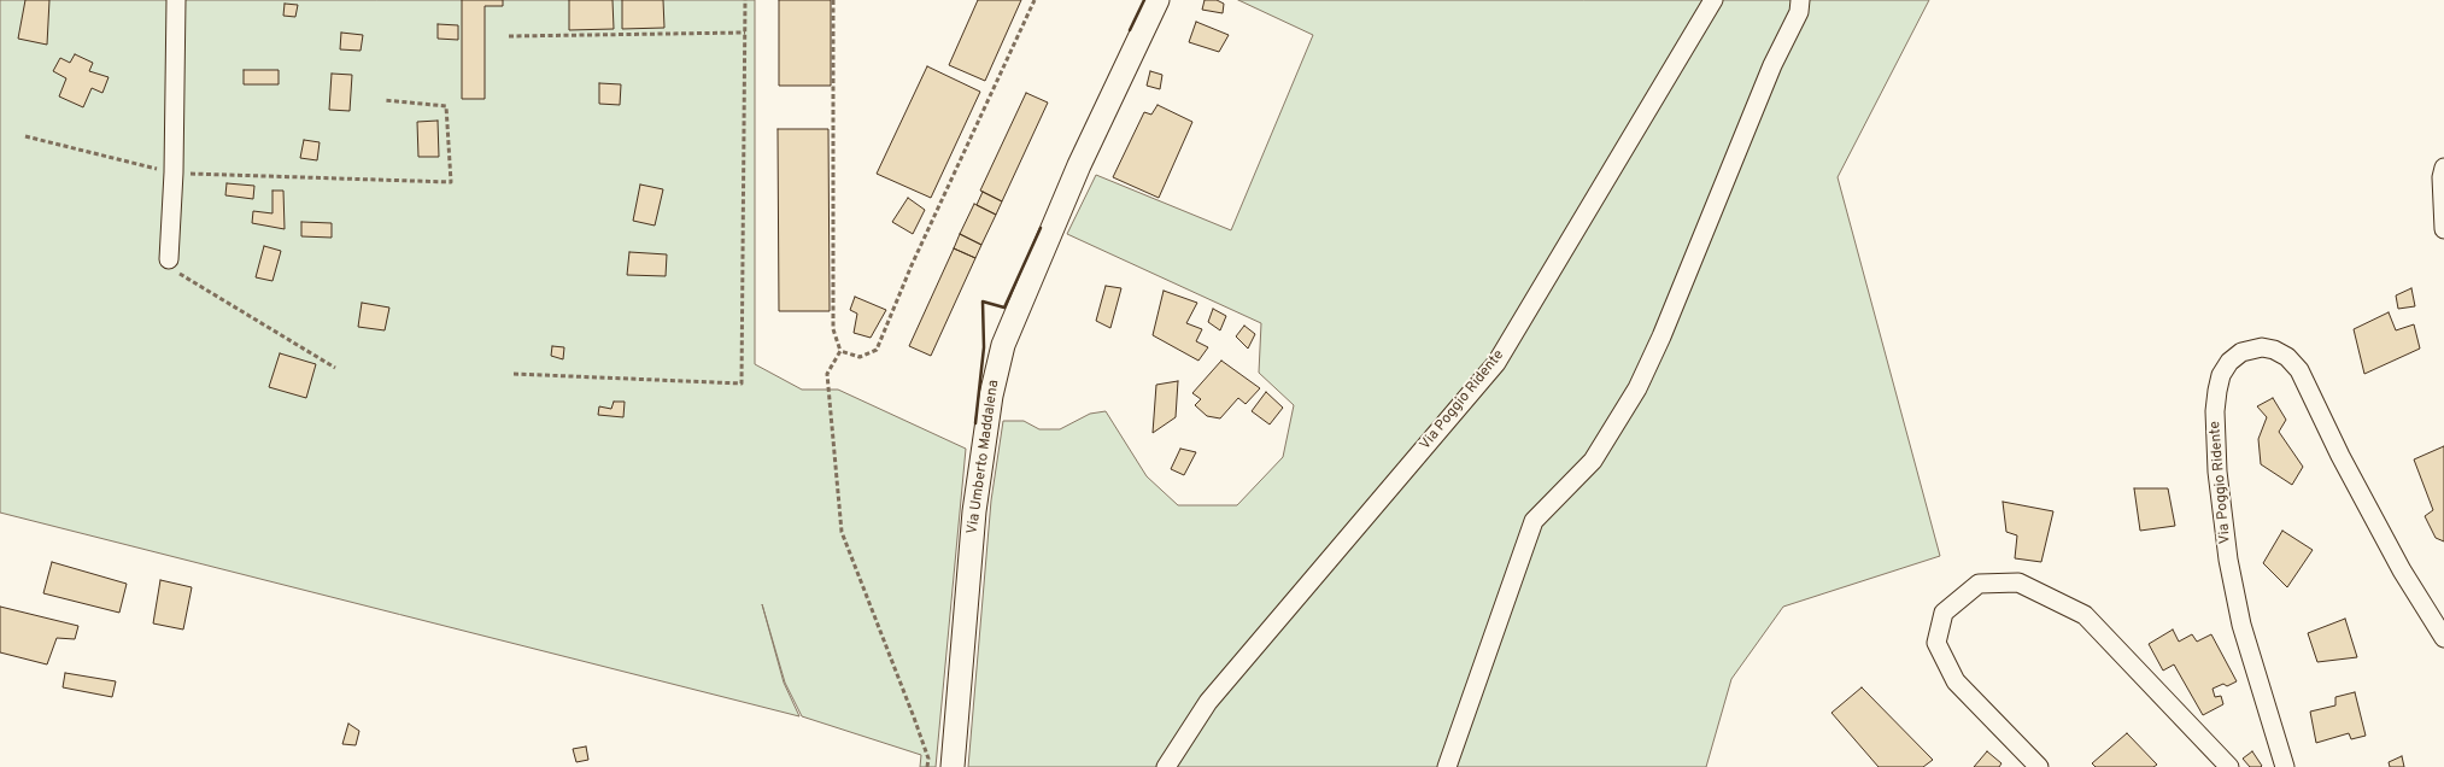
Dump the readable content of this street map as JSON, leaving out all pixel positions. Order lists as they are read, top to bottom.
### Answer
{
  "streets": {
    "street": ["Via Poggio Ridente", "Via Umberto Maddalena"]
  }
}
